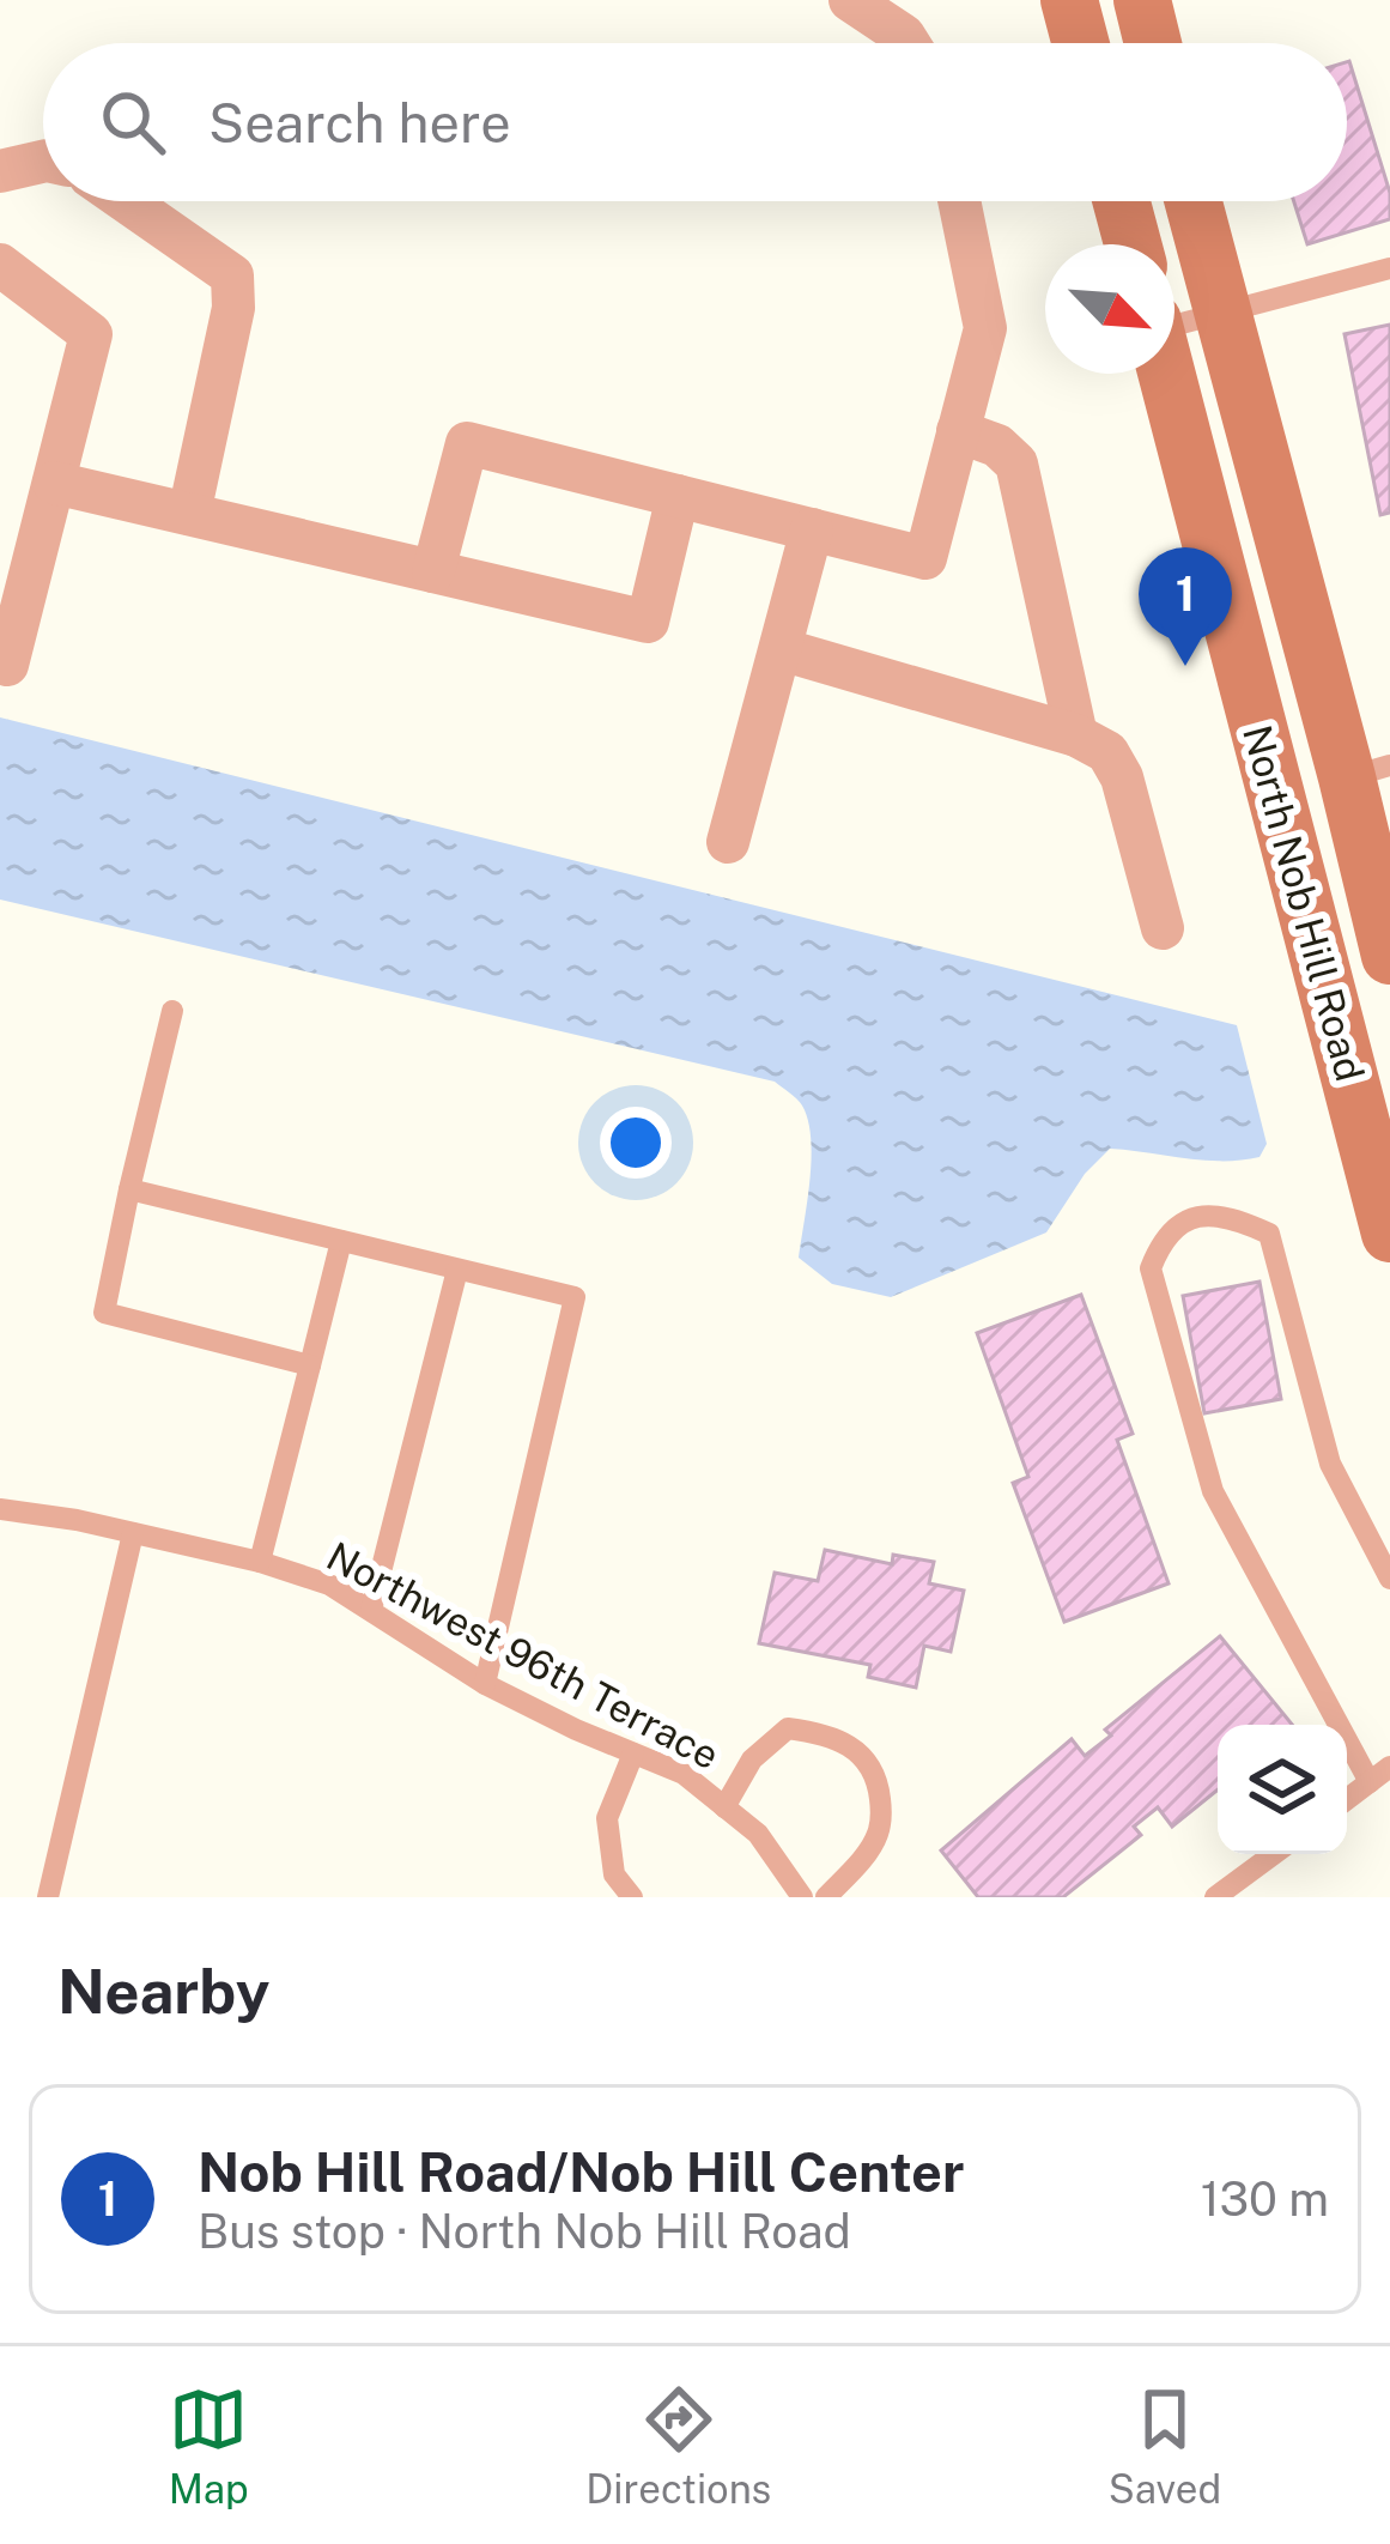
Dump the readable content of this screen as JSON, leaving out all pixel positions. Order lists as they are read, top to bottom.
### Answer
{
  "streets": {
    "main road": ["North Nob Hill Road"],
    "lane": ["Northwest 96th Terrace"]
  },
  "north": "bottom right",
  "page": {
    "search": "Search here",
    "pins": "1",
    "heading": "Nearby",
    "list": [
      {
        "mark": "1",
        "name": "Nob Hill Road/Nob Hill Center",
        "note": "Bus stop · North Nob Hill Road",
        "value": "130 m"
      }
    ],
    "nav": ["Map", "Directions", "Saved"]
  }
}
